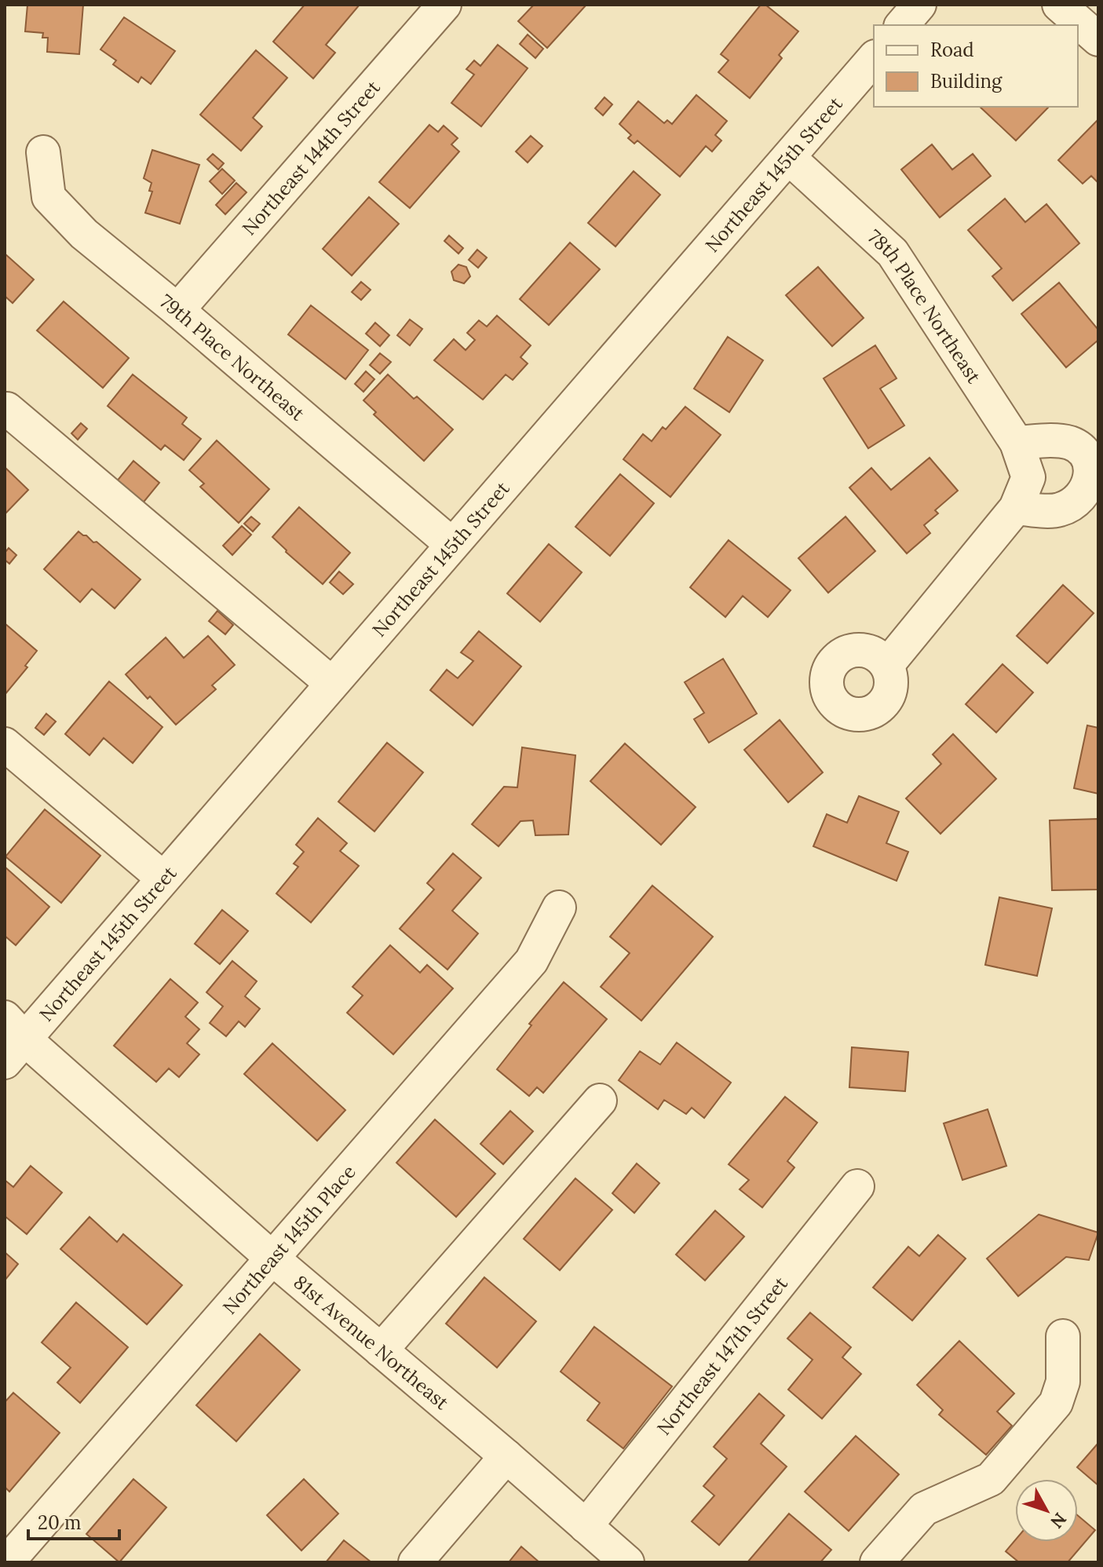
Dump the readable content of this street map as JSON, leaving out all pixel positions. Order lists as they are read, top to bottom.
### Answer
{
  "streets": {
    "street": [
      "Northeast 144th Street",
      "Northeast 145th Street",
      "78th Place Northeast",
      "79th Place Northeast",
      "Northeast 145th Place",
      "81st Avenue Northeast",
      "Northeast 147th Street"
    ]
  },
  "crossings": [
    ["Northeast 144th Street", "79th Place Northeast"],
    ["Northeast 145th Street", "78th Place Northeast"],
    ["Northeast 145th Street", "79th Place Northeast"],
    ["Northeast 145th Street", "81st Avenue Northeast"],
    ["Northeast 145th Place", "81st Avenue Northeast"],
    ["81st Avenue Northeast", "Northeast 147th Street"]
  ],
  "legend": ["Road", "Building"],
  "scale_bar": "20 m",
  "north": "bottom right"
}
